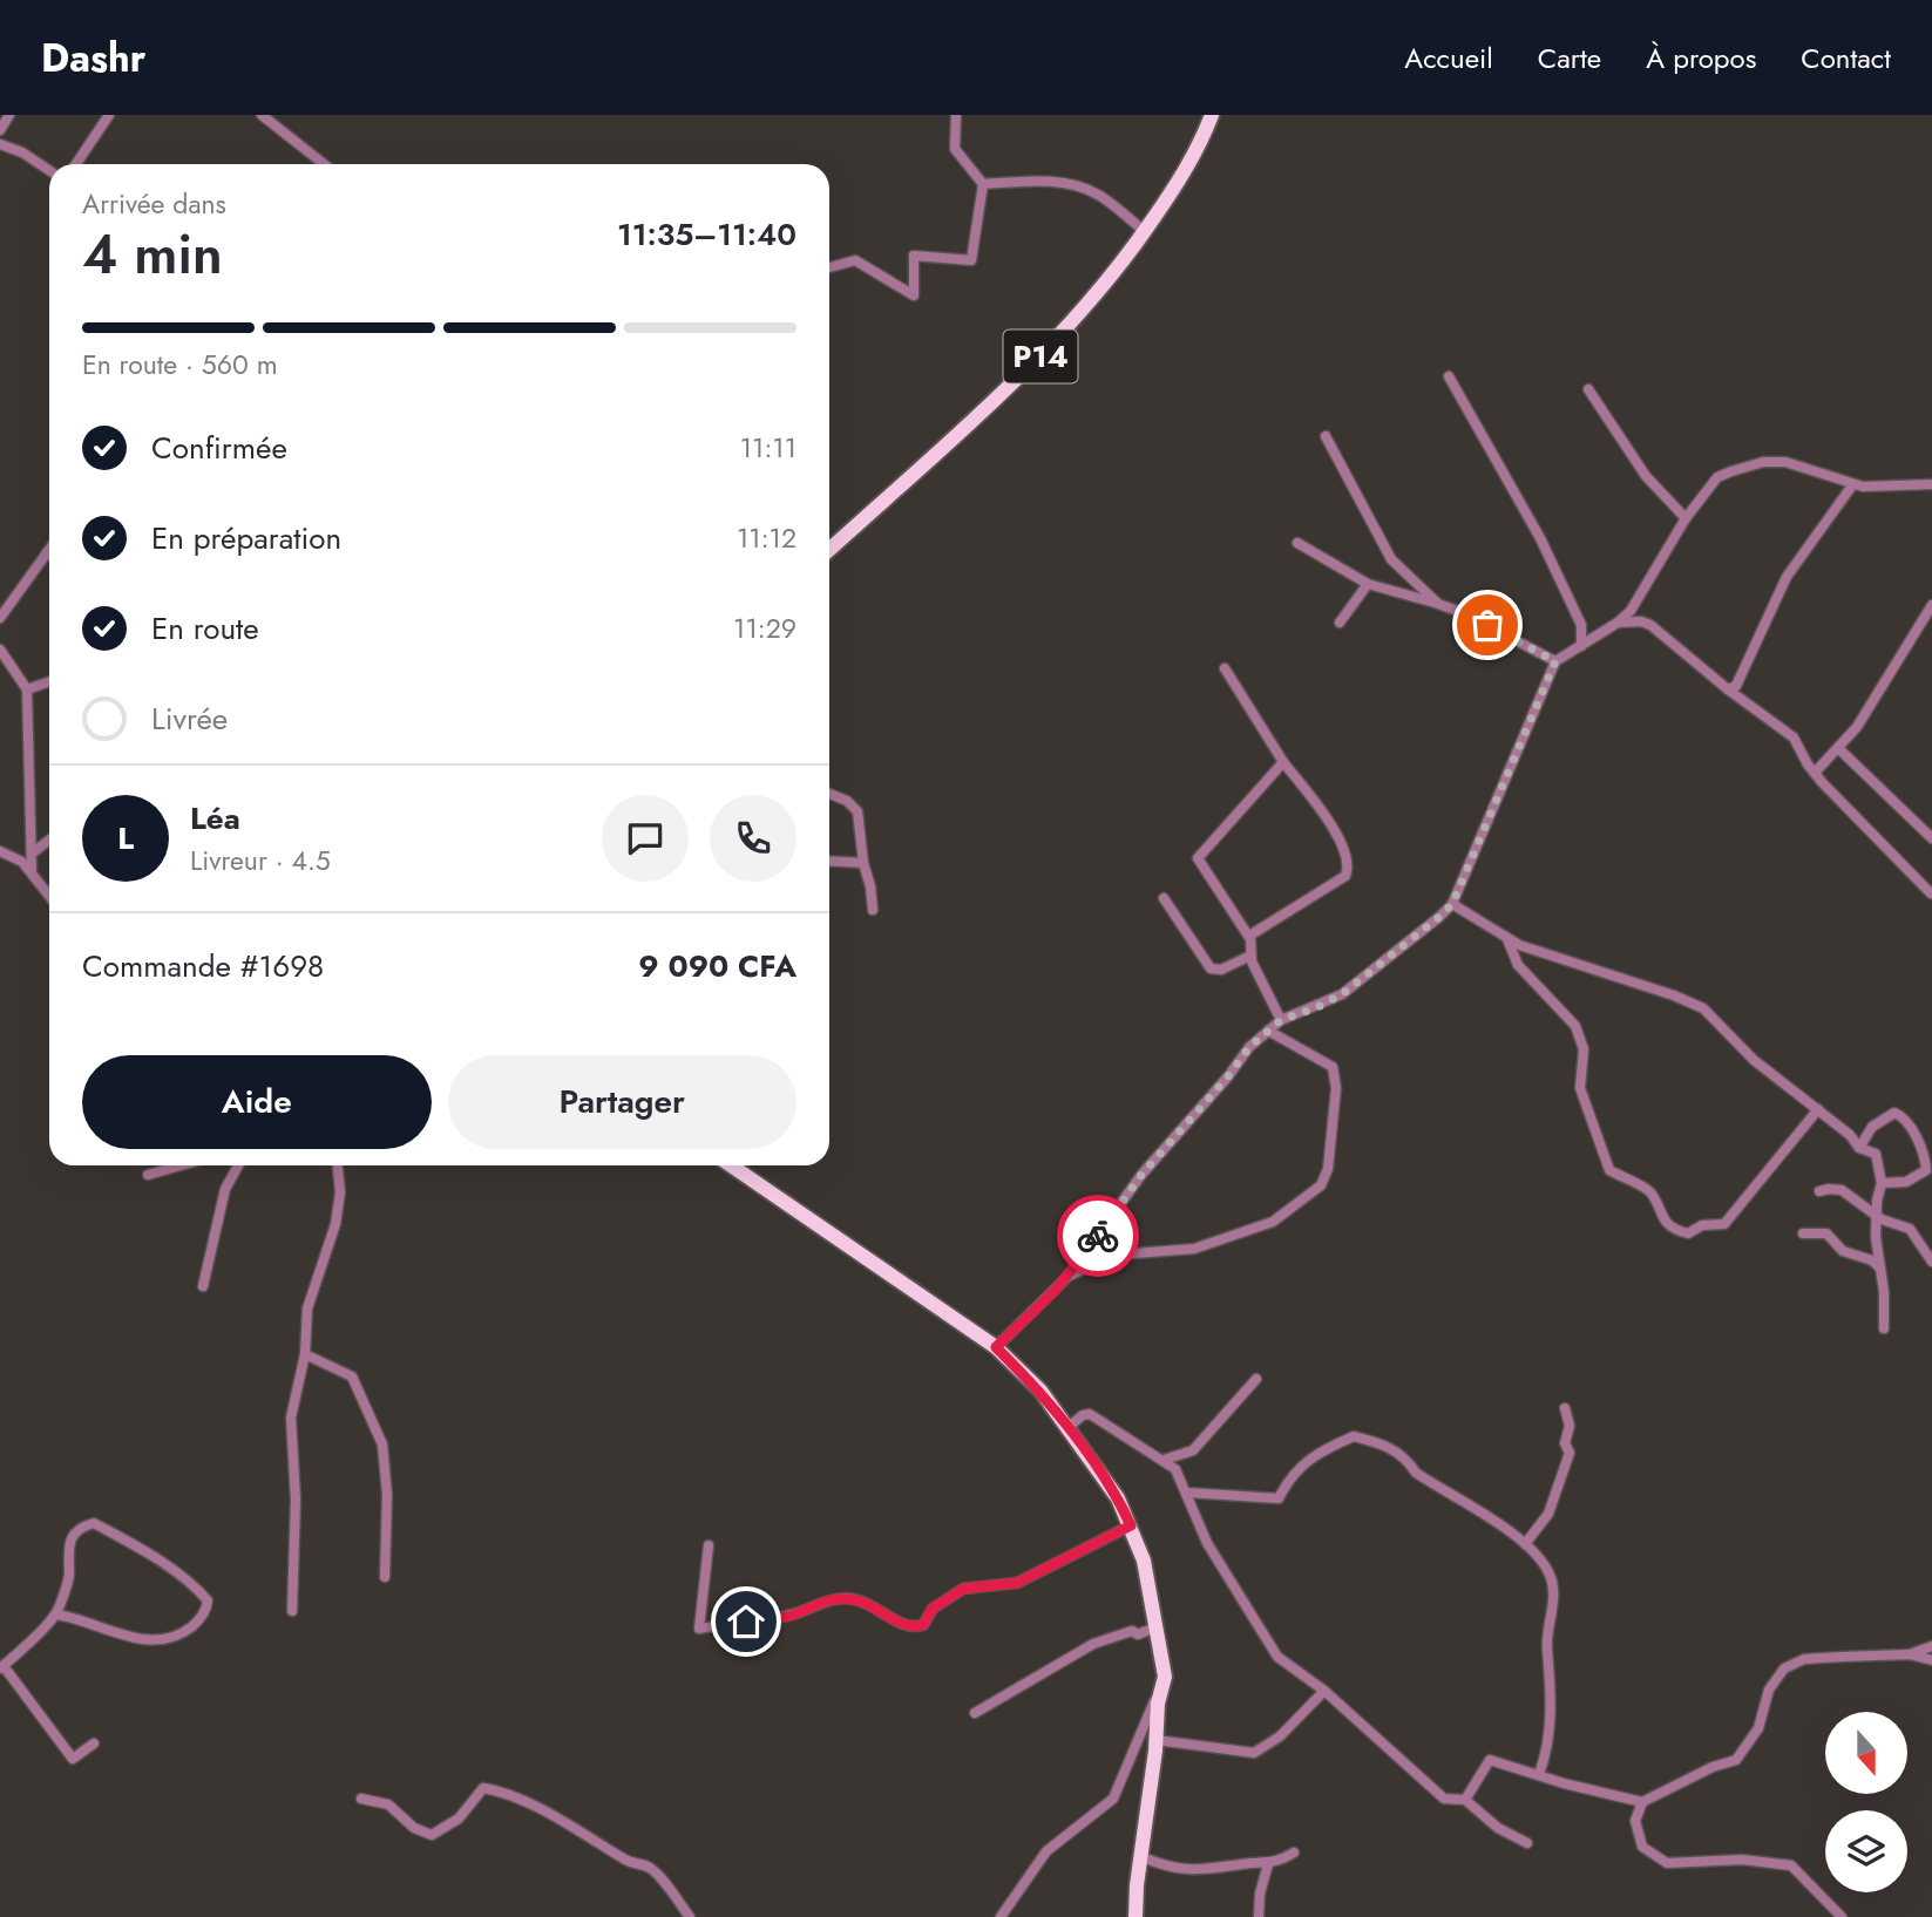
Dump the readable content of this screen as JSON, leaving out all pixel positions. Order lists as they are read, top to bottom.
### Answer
{
  "streets": {
    "main road": ["P14"]
  },
  "north": "bottom",
  "page": {
    "header": "Dashr",
    "nav": [
      "Accueil",
      "Carte",
      "À propos",
      "Contact"
    ],
    "heading": ["4 min", "Arrivée dans", "11:35–11:40"],
    "panel": [
      "Léa",
      "Livreur · 4.5",
      "Commande #1698",
      "9 090 CFA"
    ],
    "bar": "En route · 560 m",
    "list": [
      ["Confirmée", "11:11"],
      ["En préparation", "11:12"],
      ["En route", "11:29"],
      "Livrée"
    ],
    "round": "L",
    "buttons": ["Aide", "Partager"]
  }
}
